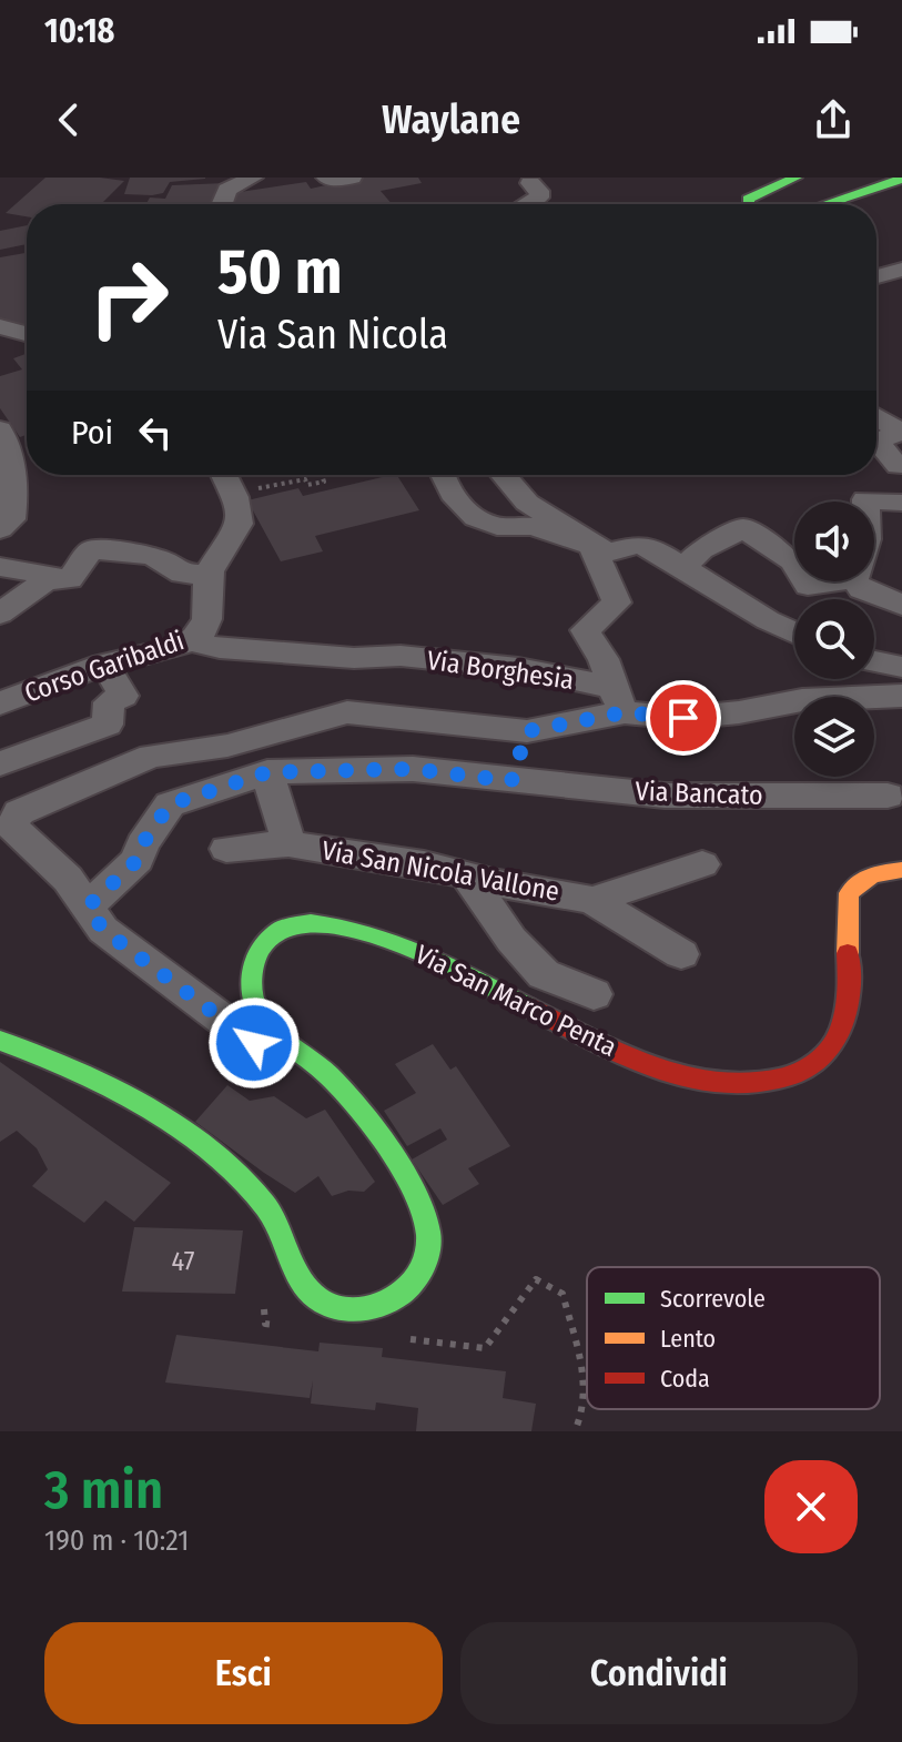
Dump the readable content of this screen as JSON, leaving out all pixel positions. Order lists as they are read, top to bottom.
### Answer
{
  "streets": {
    "street": [
      "Corso Garibaldi",
      "Via Borghesia",
      "Via Bancato",
      "Via San Nicola Vallone",
      "Via San Marco Penta"
    ]
  },
  "crossings": [
    ["Corso Garibaldi", "Via Borghesia"],
    ["Via Bancato", "Via San Nicola Vallone"]
  ],
  "house_numbers": ["47"],
  "legend": ["Scorrevole", "Lento", "Coda"],
  "page": {
    "status": "10:18",
    "header": "Waylane",
    "turn": ["50 m", "Via San Nicola"],
    "then": "Poi",
    "heading": ["3 min", "190 m · 10:21"],
    "buttons": ["Esci", "Condividi"]
  }
}
